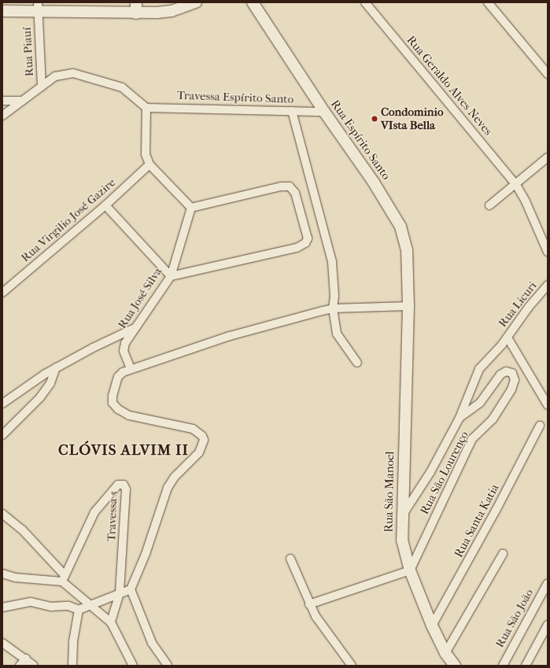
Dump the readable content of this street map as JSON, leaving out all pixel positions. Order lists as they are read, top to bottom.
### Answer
{
  "streets": {
    "street": [
      "Rua Piauí",
      "Rua Geraldo Alves Neves",
      "Travessa Espírito Santo",
      "Rua Espírito Santo",
      "Rua Virgilio José Gazire",
      "Rua José Silva",
      "Rua Licuri",
      "Rua São Lourenço",
      "Rua São Manoel",
      "Travessa 5",
      "Rua Santa Katia",
      "Rua São João"
    ]
  },
  "crossings": [
    ["Travessa Espírito Santo", "Rua Espírito Santo"],
    ["Rua Espírito Santo", "Rua São Manoel"],
    ["Rua Licuri", "Rua São Lourenço"],
    ["Rua Licuri", "Rua São Manoel"],
    ["Rua São Lourenço", "Rua São Manoel"],
    ["Rua São Manoel", "Rua Santa Katia"]
  ],
  "districts": ["CLÓVIS ALVIM II"],
  "places": ["Condominio VIsta Bella"]
}
